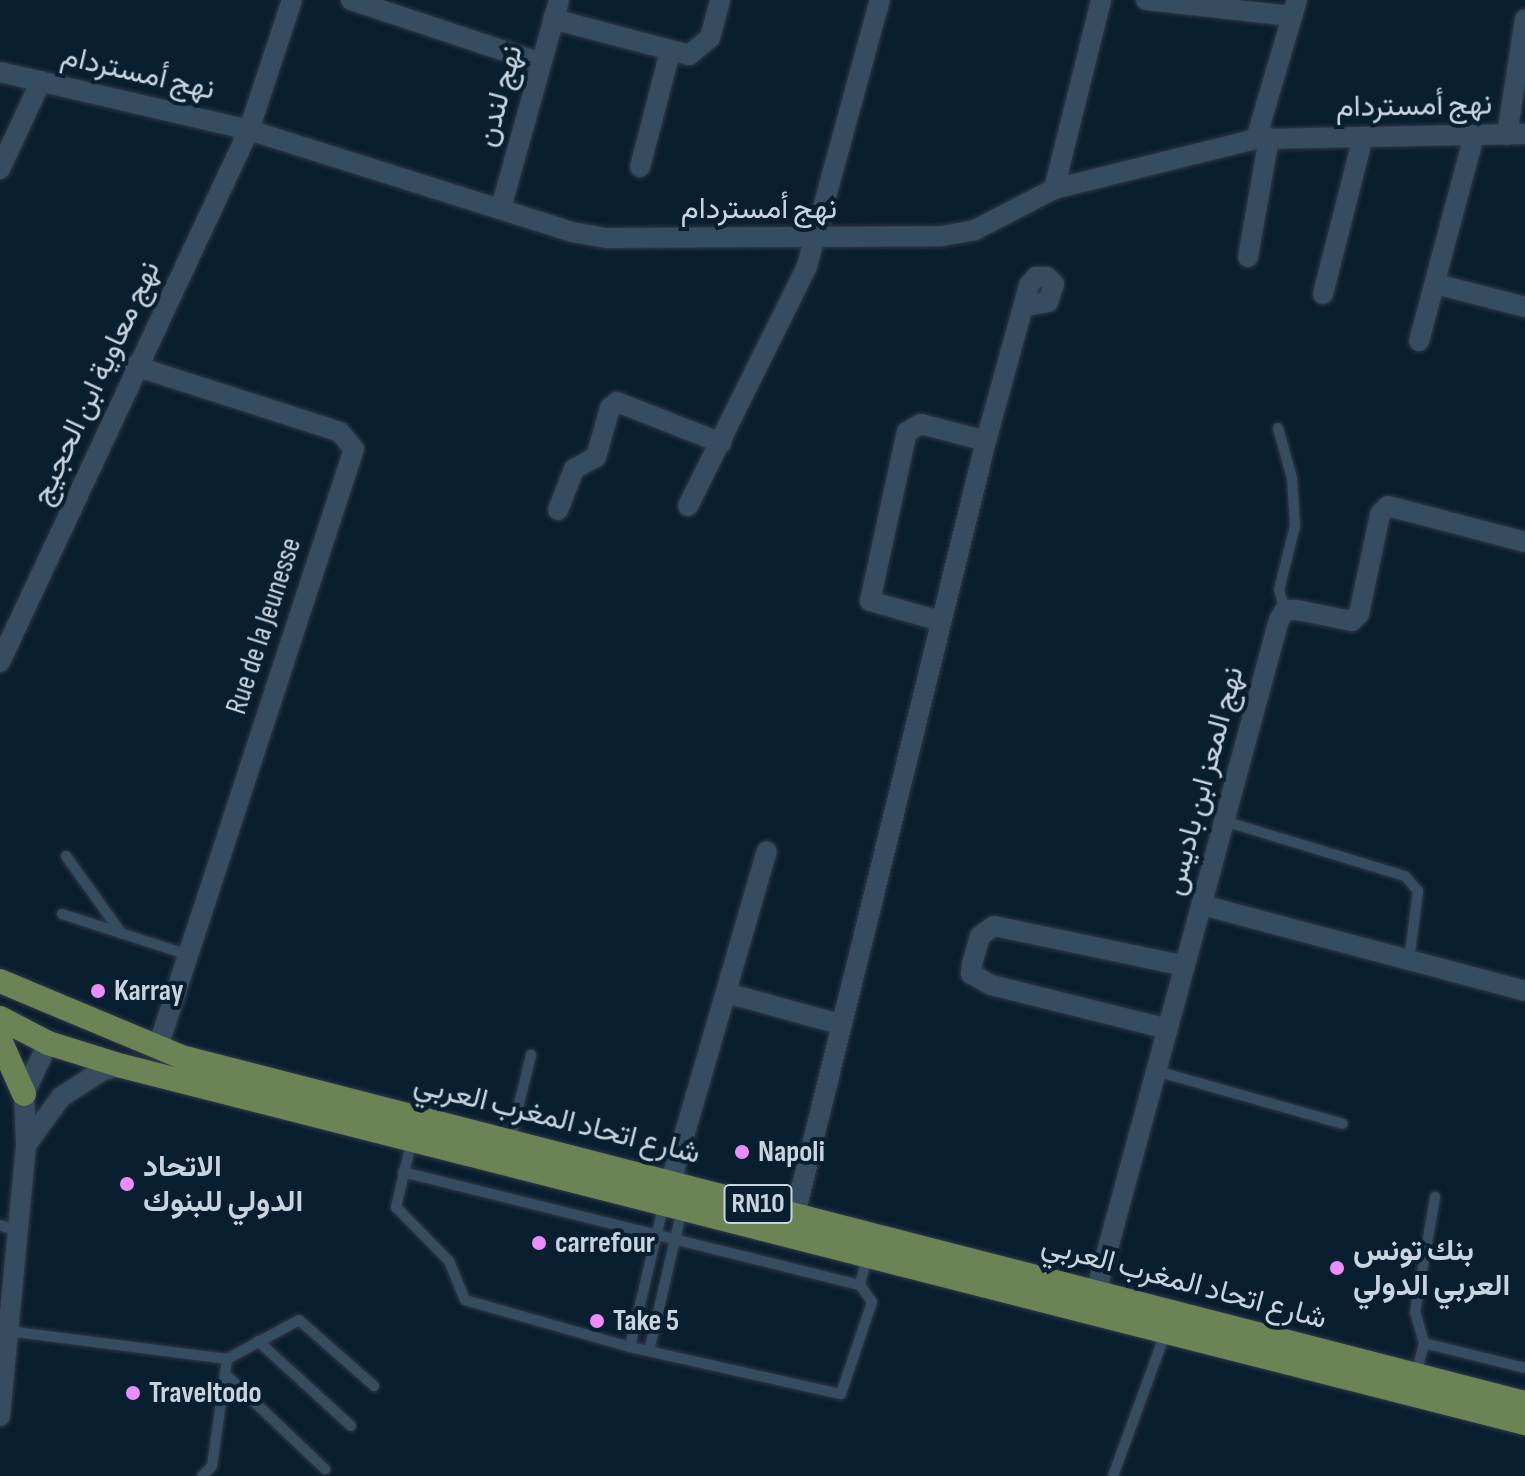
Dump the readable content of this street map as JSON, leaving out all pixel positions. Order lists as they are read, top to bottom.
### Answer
{
  "streets": {
    "main road": ["شارع اتحاد المغرب العربي", "RN10"],
    "street": [
      "نهج أمستردام",
      "نهج لندن",
      "نهج معاوية ابن الحجيج",
      "Rue de la Jeunesse",
      "نهج المعز ابن باديس"
    ]
  },
  "crossings": [
    ["نهج أمستردام", "نهج لندن"],
    ["نهج أمستردام", "نهج معاوية ابن الحجيج"],
    ["نهج معاوية ابن الحجيج", "Rue de la Jeunesse"],
    ["Rue de la Jeunesse", "شارع اتحاد المغرب العربي"],
    ["نهج المعز ابن باديس", "شارع اتحاد المغرب العربي"]
  ],
  "places": [
    "Karray",
    "Napoli",
    "الاتحاد الدولي للبنوك",
    "carrefour",
    "بنك تونس العربي الدولي",
    "Take 5",
    "Traveltodo"
  ]
}
